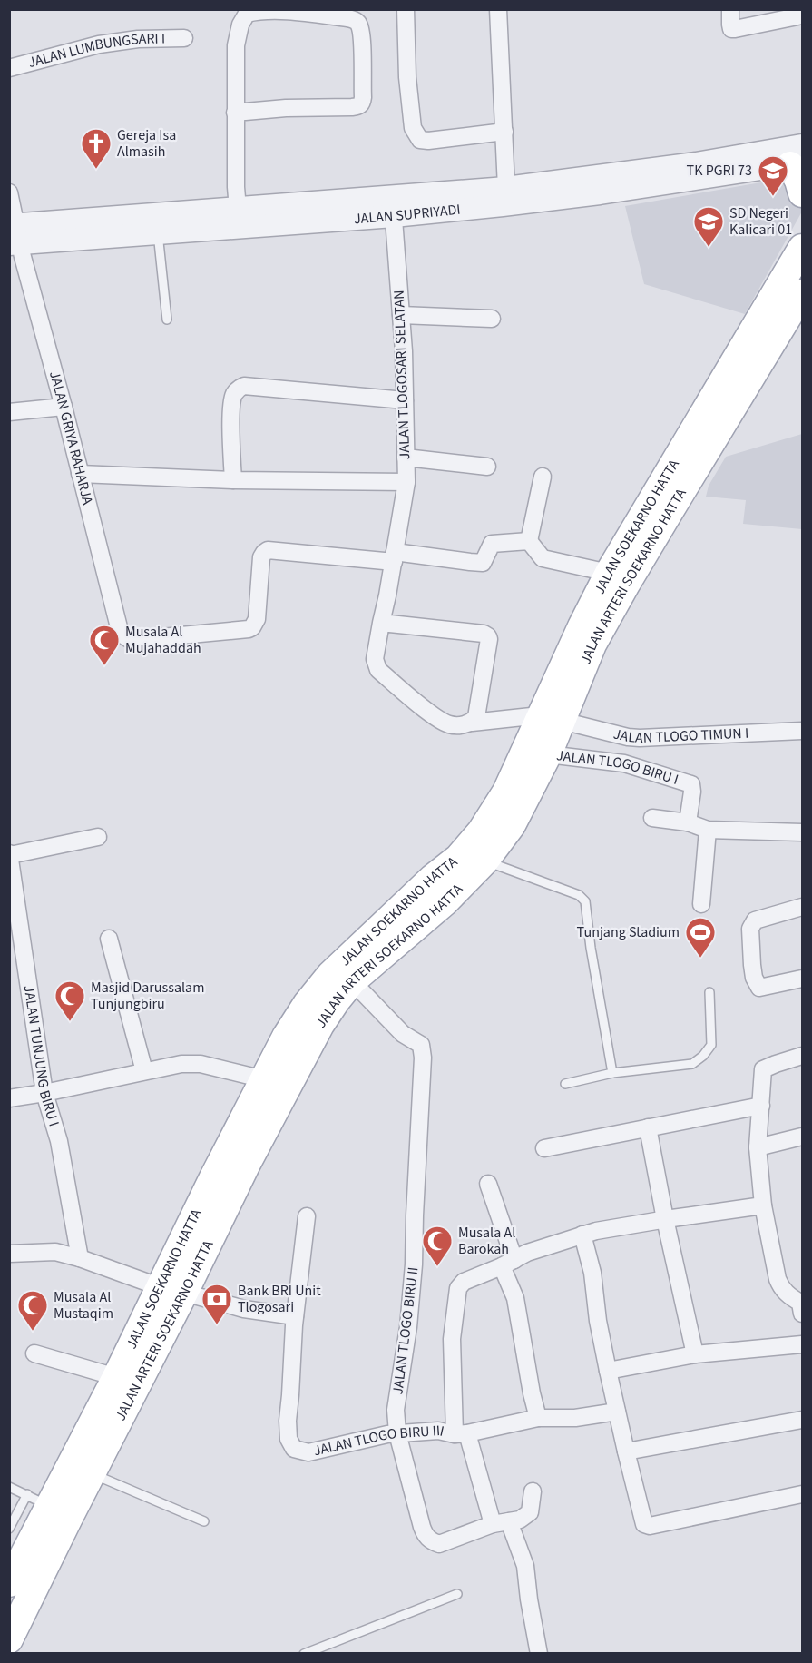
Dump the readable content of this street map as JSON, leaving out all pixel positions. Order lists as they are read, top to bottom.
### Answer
{
  "streets": {
    "main road": ["JALAN SOEKARNO HATTA", "JALAN ARTERI SOEKARNO HATTA"],
    "street": [
      "JALAN LUMBUNGSARI I",
      "JALAN SUPRIYADI",
      "JALAN TLOGOSARI SELATAN",
      "JALAN GRIYA RAHARJA",
      "JALAN TLOGO TIMUN I",
      "JALAN TLOGO BIRU I",
      "JALAN TUNJUNG BIRU I",
      "JALAN TLOGO BIRU II",
      "JALAN TLOGO BIRU III"
    ]
  },
  "crossings": [
    ["JALAN SUPRIYADI", "JALAN TLOGOSARI SELATAN"],
    ["JALAN SUPRIYADI", "JALAN GRIYA RAHARJA"],
    ["JALAN TLOGOSARI SELATAN", "JALAN GRIYA RAHARJA"],
    ["JALAN SOEKARNO HATTA", "JALAN ARTERI SOEKARNO HATTA"],
    ["JALAN SOEKARNO HATTA", "JALAN TLOGO TIMUN I"],
    ["JALAN ARTERI SOEKARNO HATTA", "JALAN TLOGO TIMUN I"],
    ["JALAN ARTERI SOEKARNO HATTA", "JALAN TLOGO BIRU I"],
    ["JALAN ARTERI SOEKARNO HATTA", "JALAN TLOGO BIRU II"],
    ["JALAN TLOGO BIRU II", "JALAN TLOGO BIRU III"]
  ],
  "places": {
    "church": ["Gereja Isa Almasih"],
    "school or university": ["TK PGRI 73", "SD Negeri Kalicari 01"],
    "mosque": [
      "Musala Al Mujahaddah",
      "Masjid Darussalam Tunjungbiru",
      "Musala Al Barokah",
      "Musala Al Mustaqim"
    ],
    "sports": ["Tunjang Stadium"],
    "bank": ["Bank BRI Unit Tlogosari"]
  }
}
